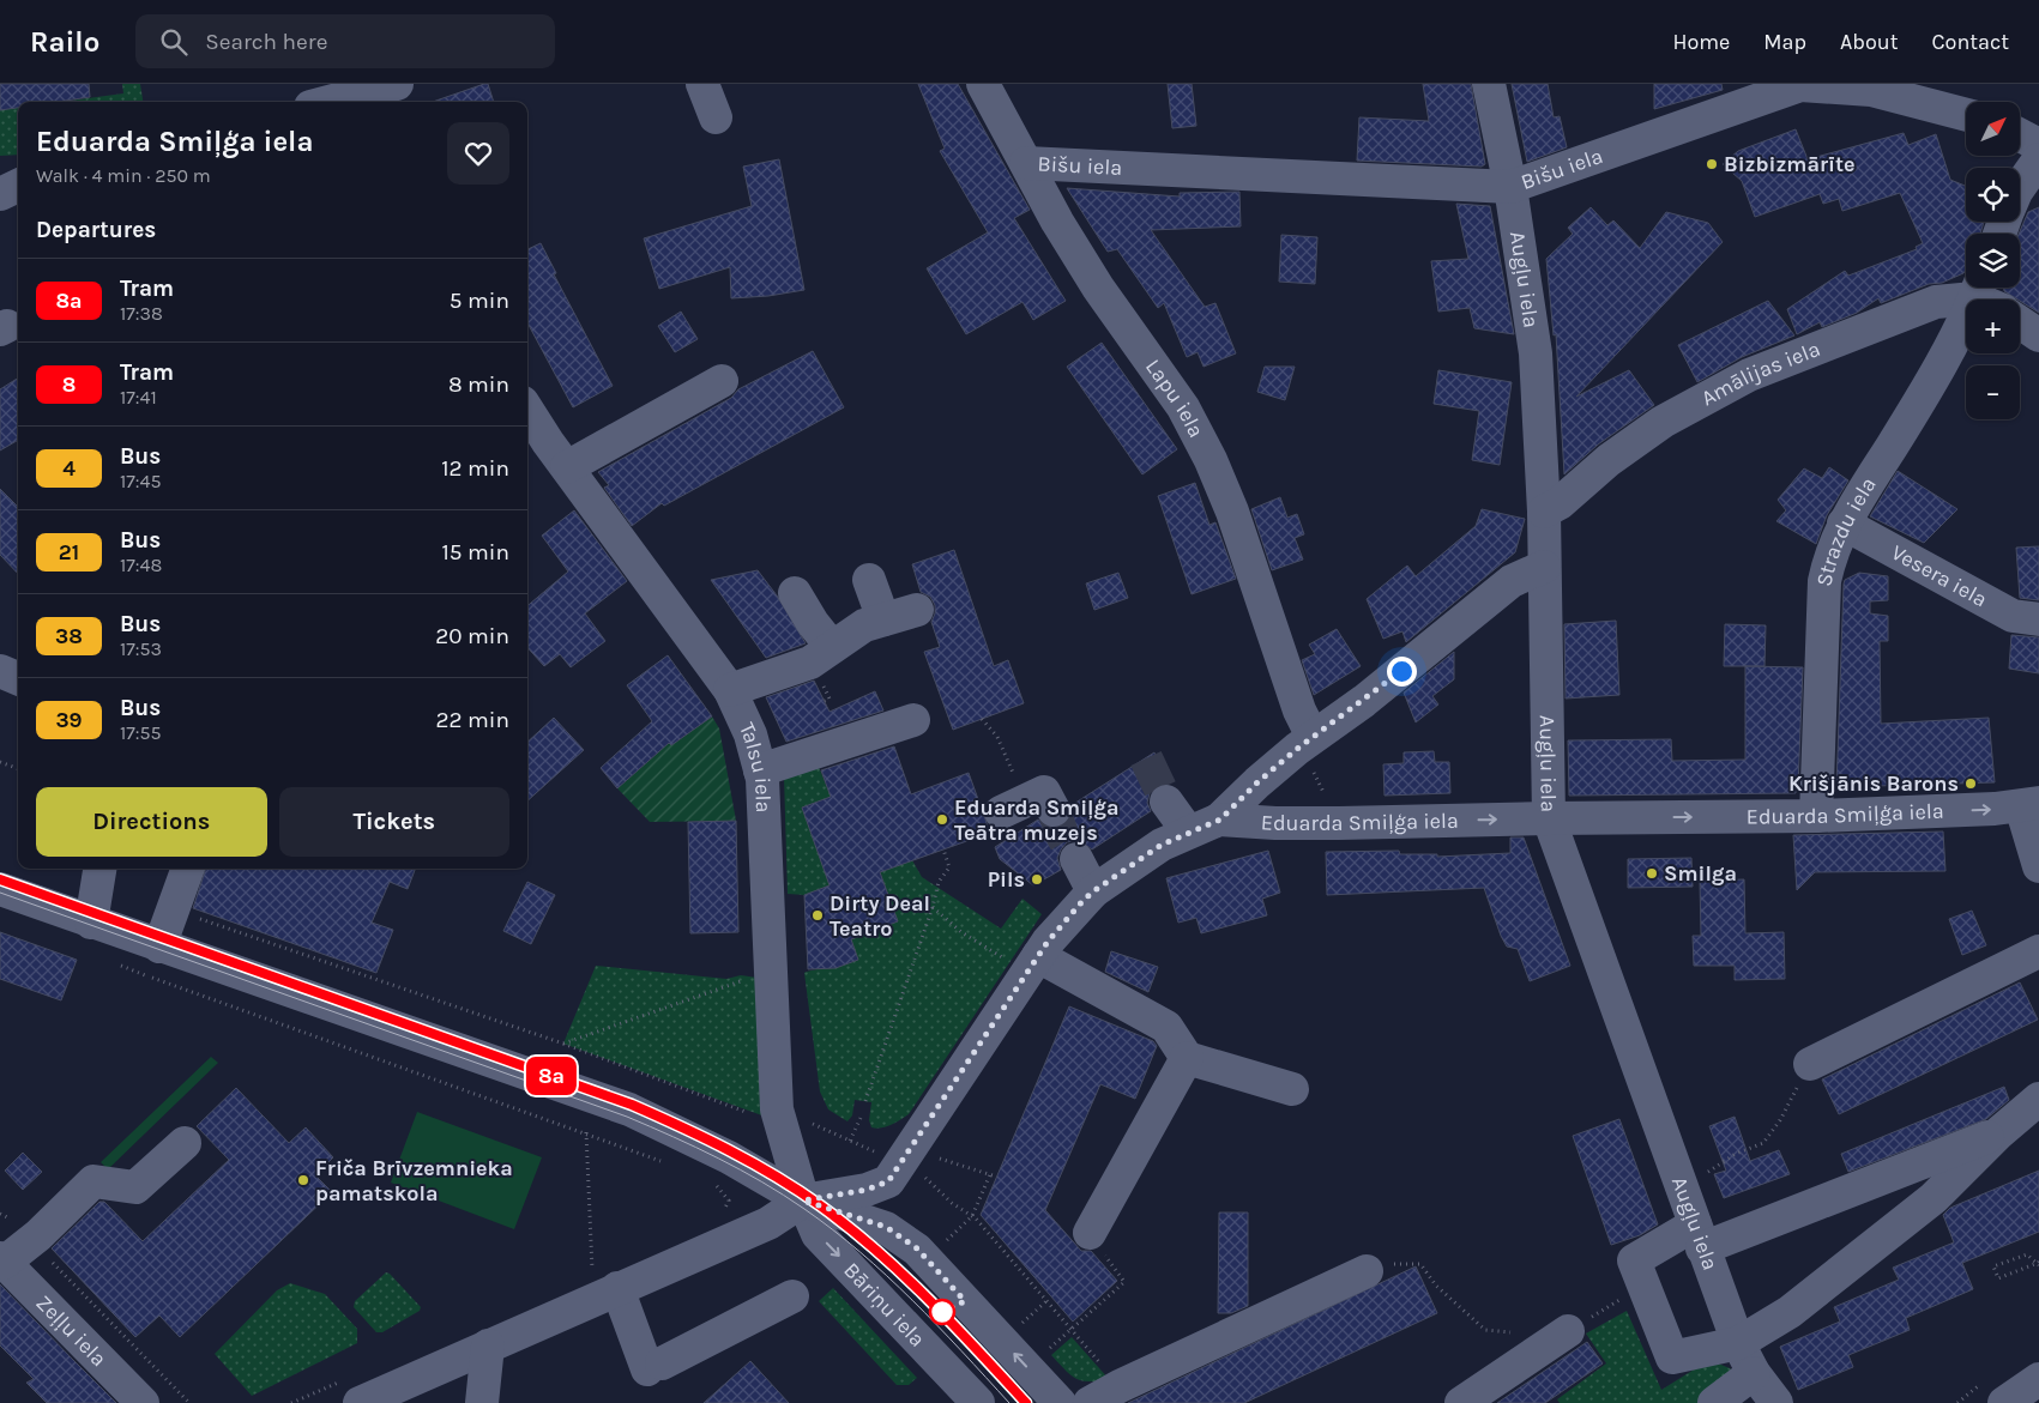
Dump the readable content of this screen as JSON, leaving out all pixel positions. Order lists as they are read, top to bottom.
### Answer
{
  "streets": {
    "street": [
      "Bišu iela",
      "Augļu iela",
      "Amālijas iela",
      "Lapu iela",
      "Strazdu iela",
      "Vesera iela",
      "Talsu iela",
      "Eduarda Smiļģa iela",
      "Bāriņu iela",
      "Zeļļu iela"
    ]
  },
  "crossings": [
    ["Bišu iela", "Augļu iela"],
    ["Bišu iela", "Lapu iela"],
    ["Augļu iela", "Amālijas iela"],
    ["Augļu iela", "Eduarda Smiļģa iela"],
    ["Amālijas iela", "Strazdu iela"],
    ["Strazdu iela", "Vesera iela"],
    ["Strazdu iela", "Eduarda Smiļģa iela"],
    ["Talsu iela", "Eduarda Smiļģa iela"],
    ["Talsu iela", "Bāriņu iela"],
    ["Eduarda Smiļģa iela", "Bāriņu iela"]
  ],
  "places": [
    "Bizbizmārīte",
    "Krišjānis Barons",
    "Eduarda Smiļģa Teātra muzejs",
    "Smilga",
    "Pils",
    "Dirty Deal Teatro",
    "Friča Brīvzemnieka pamatskola"
  ],
  "lines": ["tram line 8a"],
  "north": "top right",
  "page": {
    "header": "Railo",
    "search": "Search here",
    "nav": [
      "Home",
      "Map",
      "About",
      "Contact"
    ],
    "on_map": "8a",
    "map_buttons": ["+", "−"],
    "heading": [
      ["Eduarda Smiļģa iela", "Walk · 4 min · 250 m"],
      "Departures"
    ],
    "list": [
      {
        "mark": "8a",
        "name": "Tram",
        "note": "17:38",
        "value": "5 min"
      },
      {
        "mark": "8",
        "name": "Tram",
        "note": "17:41",
        "value": "8 min"
      },
      {
        "mark": "4",
        "name": "Bus",
        "note": "17:45",
        "value": "12 min"
      },
      {
        "mark": "21",
        "name": "Bus",
        "note": "17:48",
        "value": "15 min"
      },
      {
        "mark": "38",
        "name": "Bus",
        "note": "17:53",
        "value": "20 min"
      },
      {
        "mark": "39",
        "name": "Bus",
        "note": "17:55",
        "value": "22 min"
      }
    ],
    "buttons": ["Directions", "Tickets"]
  }
}
